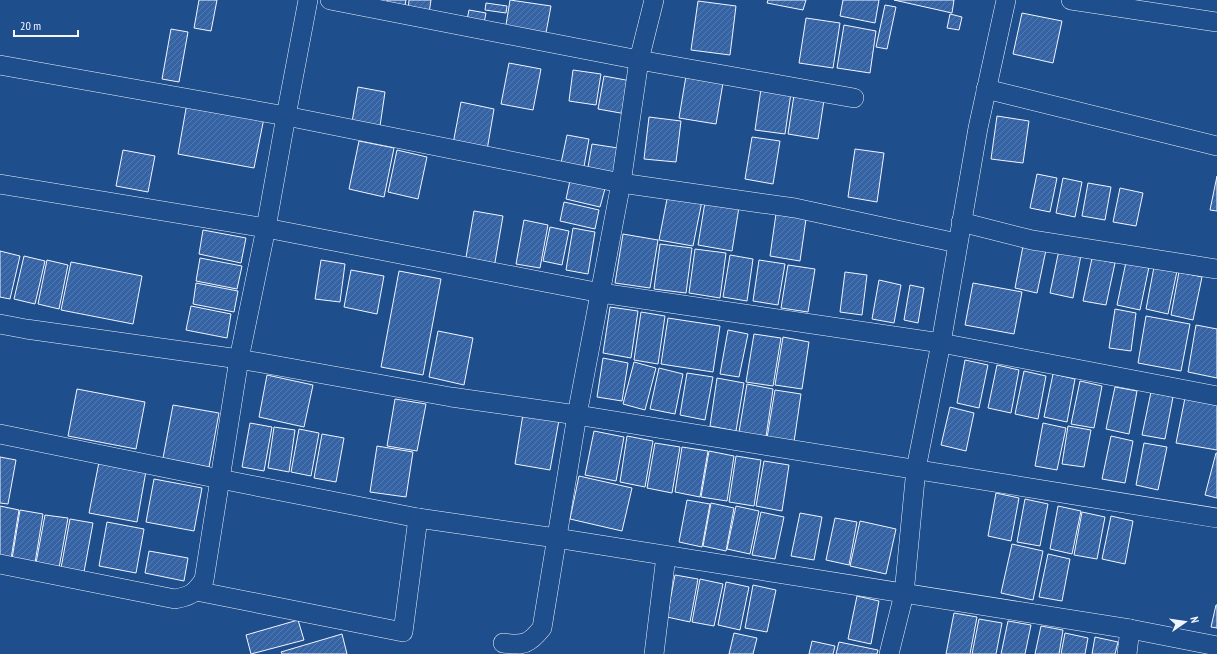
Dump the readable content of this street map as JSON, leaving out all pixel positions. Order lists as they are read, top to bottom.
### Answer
{
  "scale_bar": "20 m",
  "north": "right"
}
